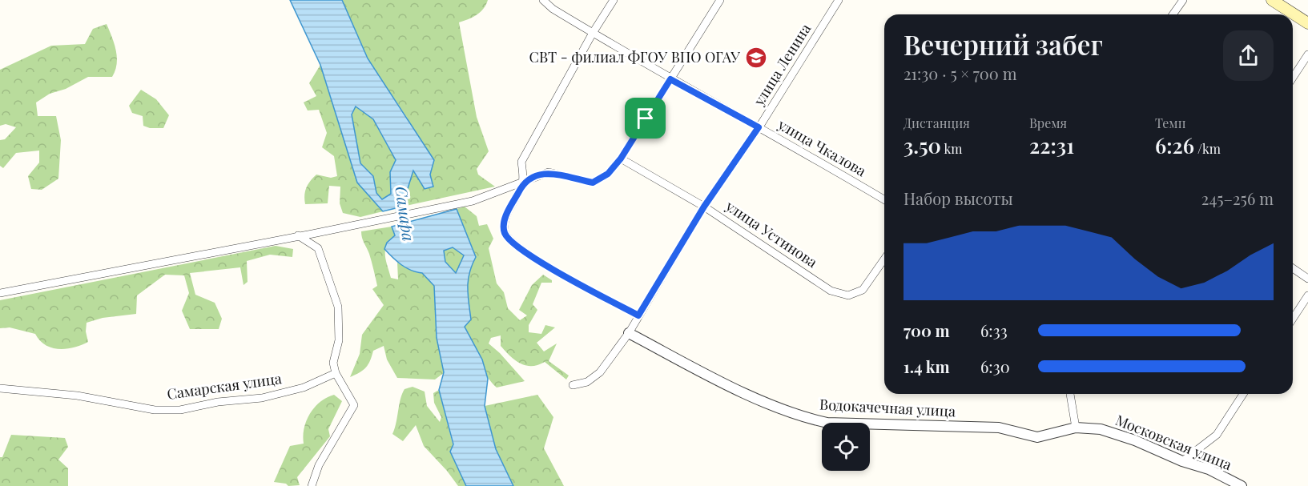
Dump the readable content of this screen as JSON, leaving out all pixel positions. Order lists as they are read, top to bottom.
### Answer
{
  "streets": {
    "street": [
      "улица Ленина",
      "улица Чкалова",
      "улица Устинова",
      "Самарская улица",
      "Водокачечная улица",
      "Московская улица"
    ]
  },
  "crossings": [
    ["улица Ленина", "улица Чкалова"],
    ["улица Ленина", "улица Устинова"],
    ["улица Ленина", "Водокачечная улица"],
    ["Водокачечная улица", "Московская улица"]
  ],
  "water": ["Самара"],
  "places": {
    "school or university": ["СВТ - филиал ФГОУ ВПО ОГАУ"]
  },
  "page": {
    "heading": ["Вечерний забег", "21:30 · 5 × 700 m"],
    "stats": [
      ["Дистанция", "3.50 km"],
      ["Время", "22:31"],
      ["Темп", "6:26 /km"]
    ],
    "chart": ["Набор высоты", "245–256 m"],
    "list": [
      {
        "name": "700 m",
        "note": "6:33"
      },
      {
        "name": "1.4 km",
        "note": "6:30"
      }
    ]
  }
}
